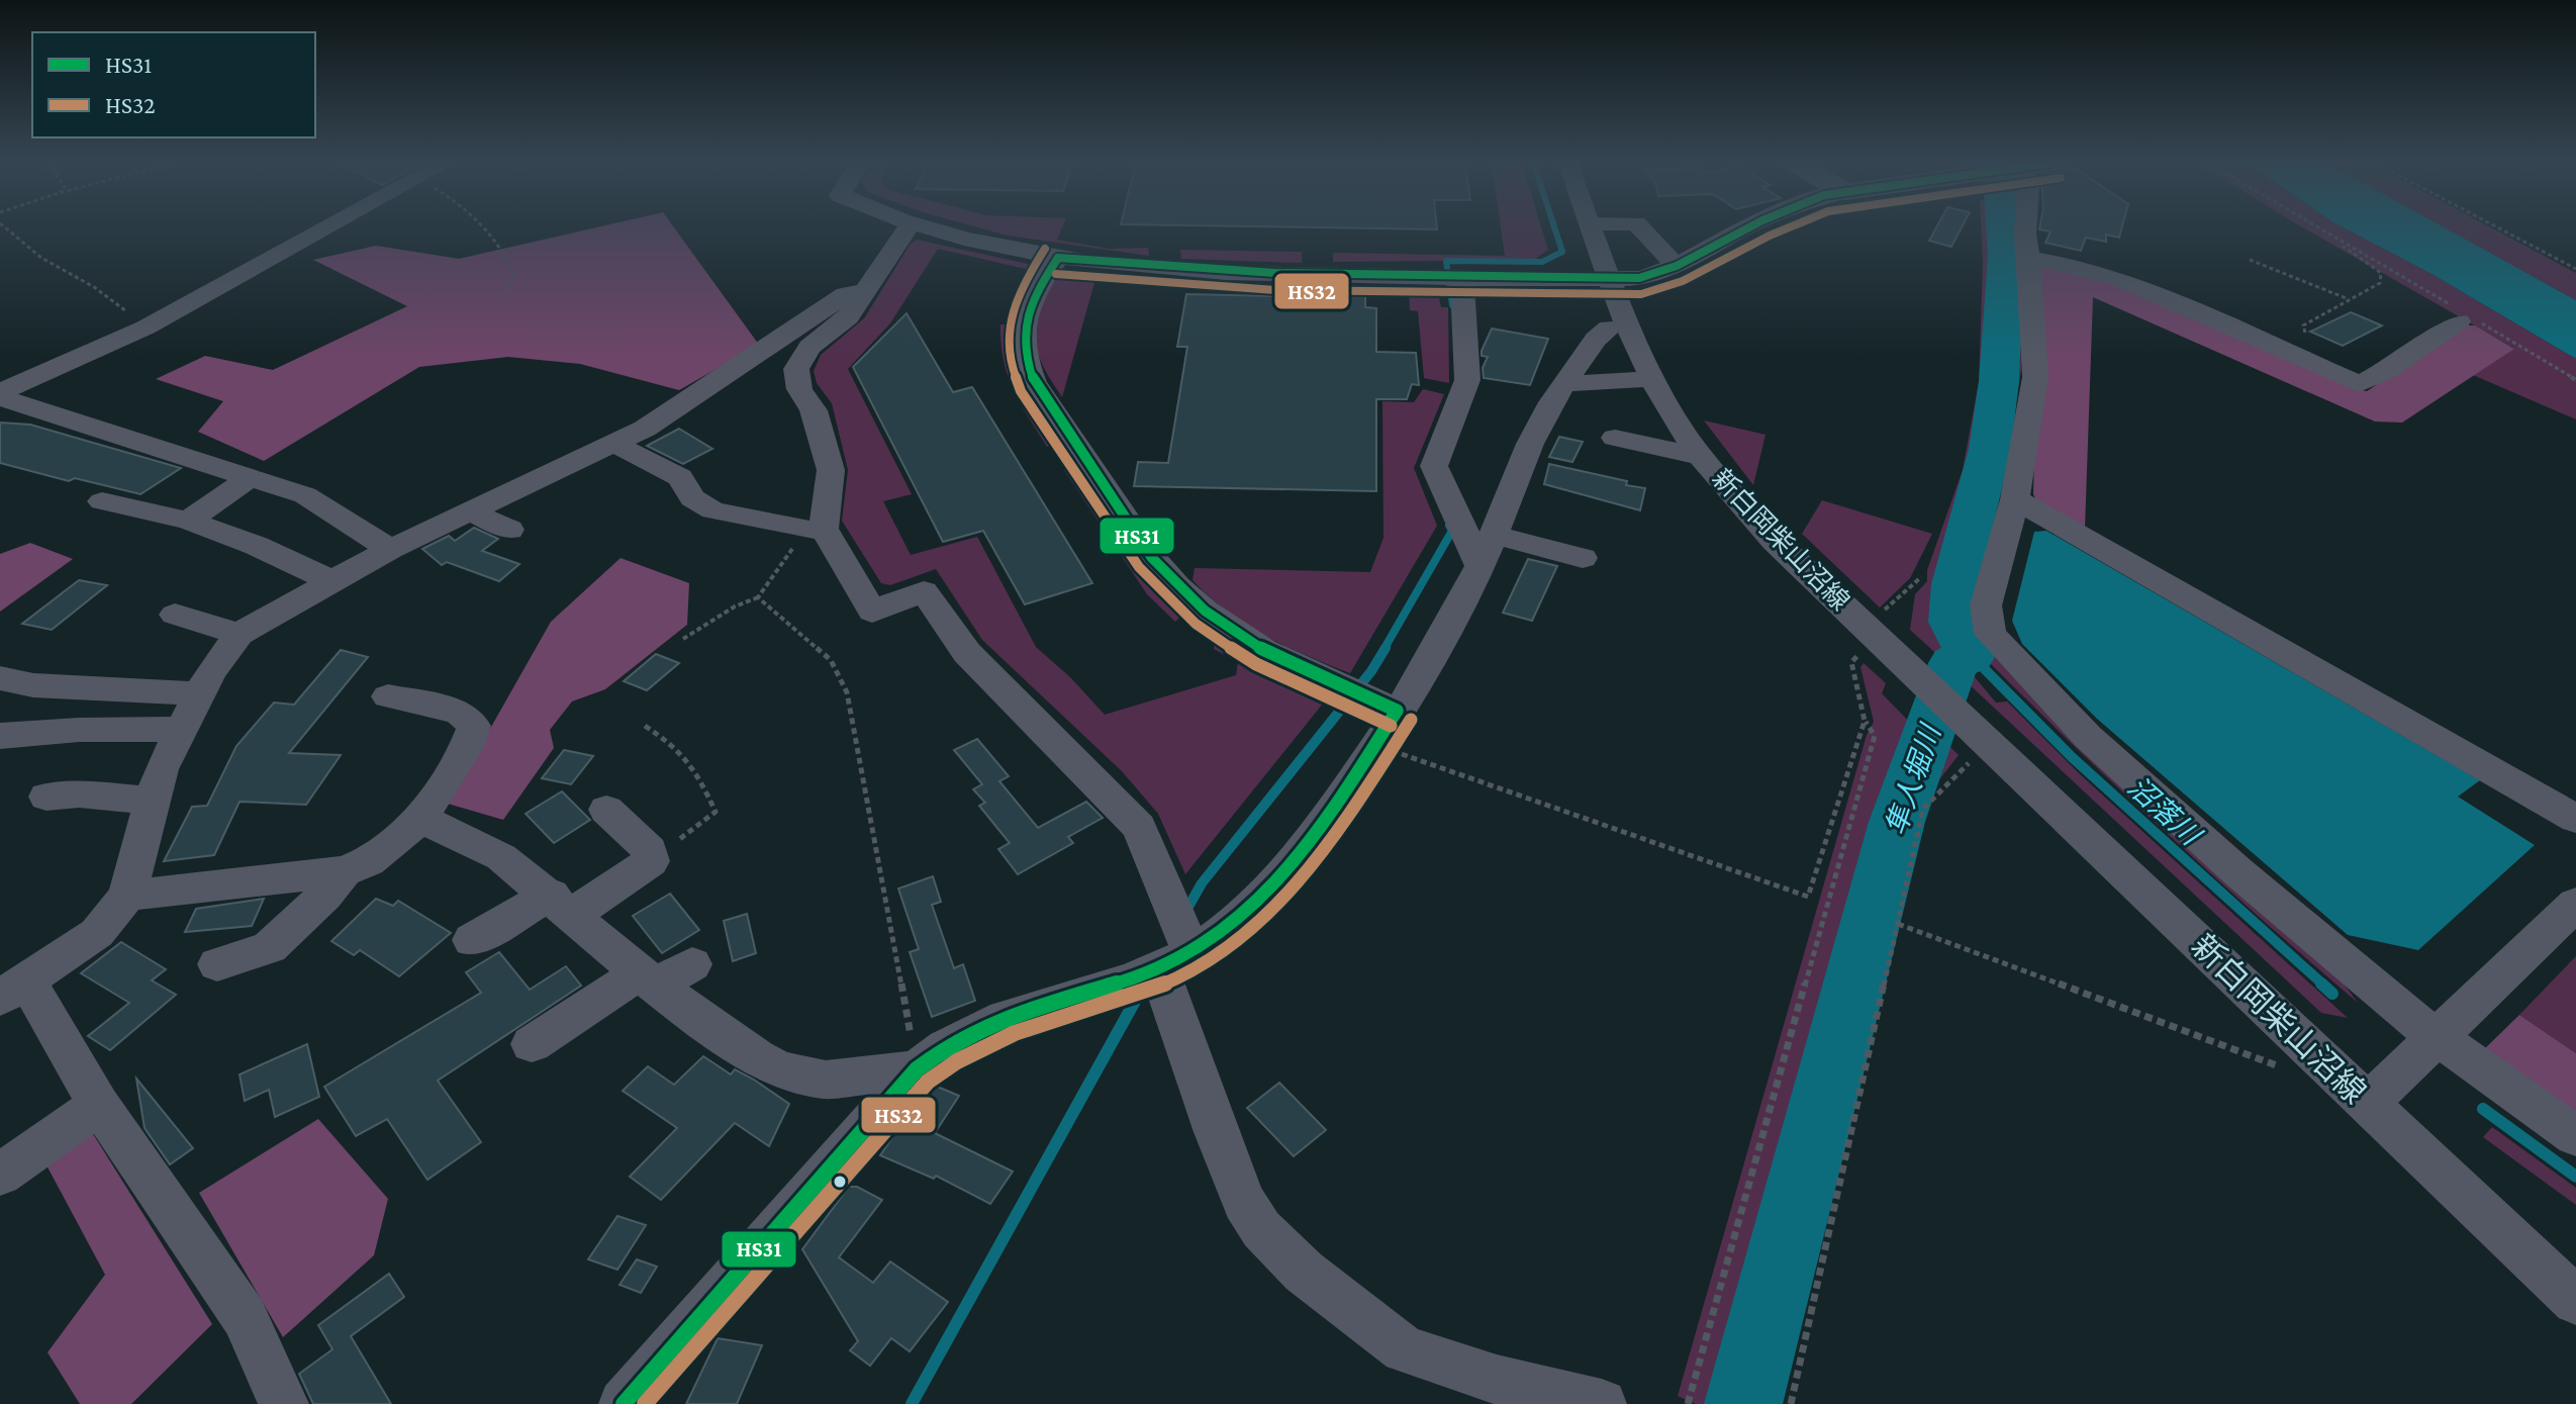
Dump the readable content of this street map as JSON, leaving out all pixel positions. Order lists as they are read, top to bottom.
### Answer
{
  "streets": {
    "street": ["新白岡柴山沼線"]
  },
  "water": ["隼人堀川", "沼落川"],
  "lines": ["transit line HS31", "transit line HS32"],
  "legend": ["HS31", "HS32"]
}
